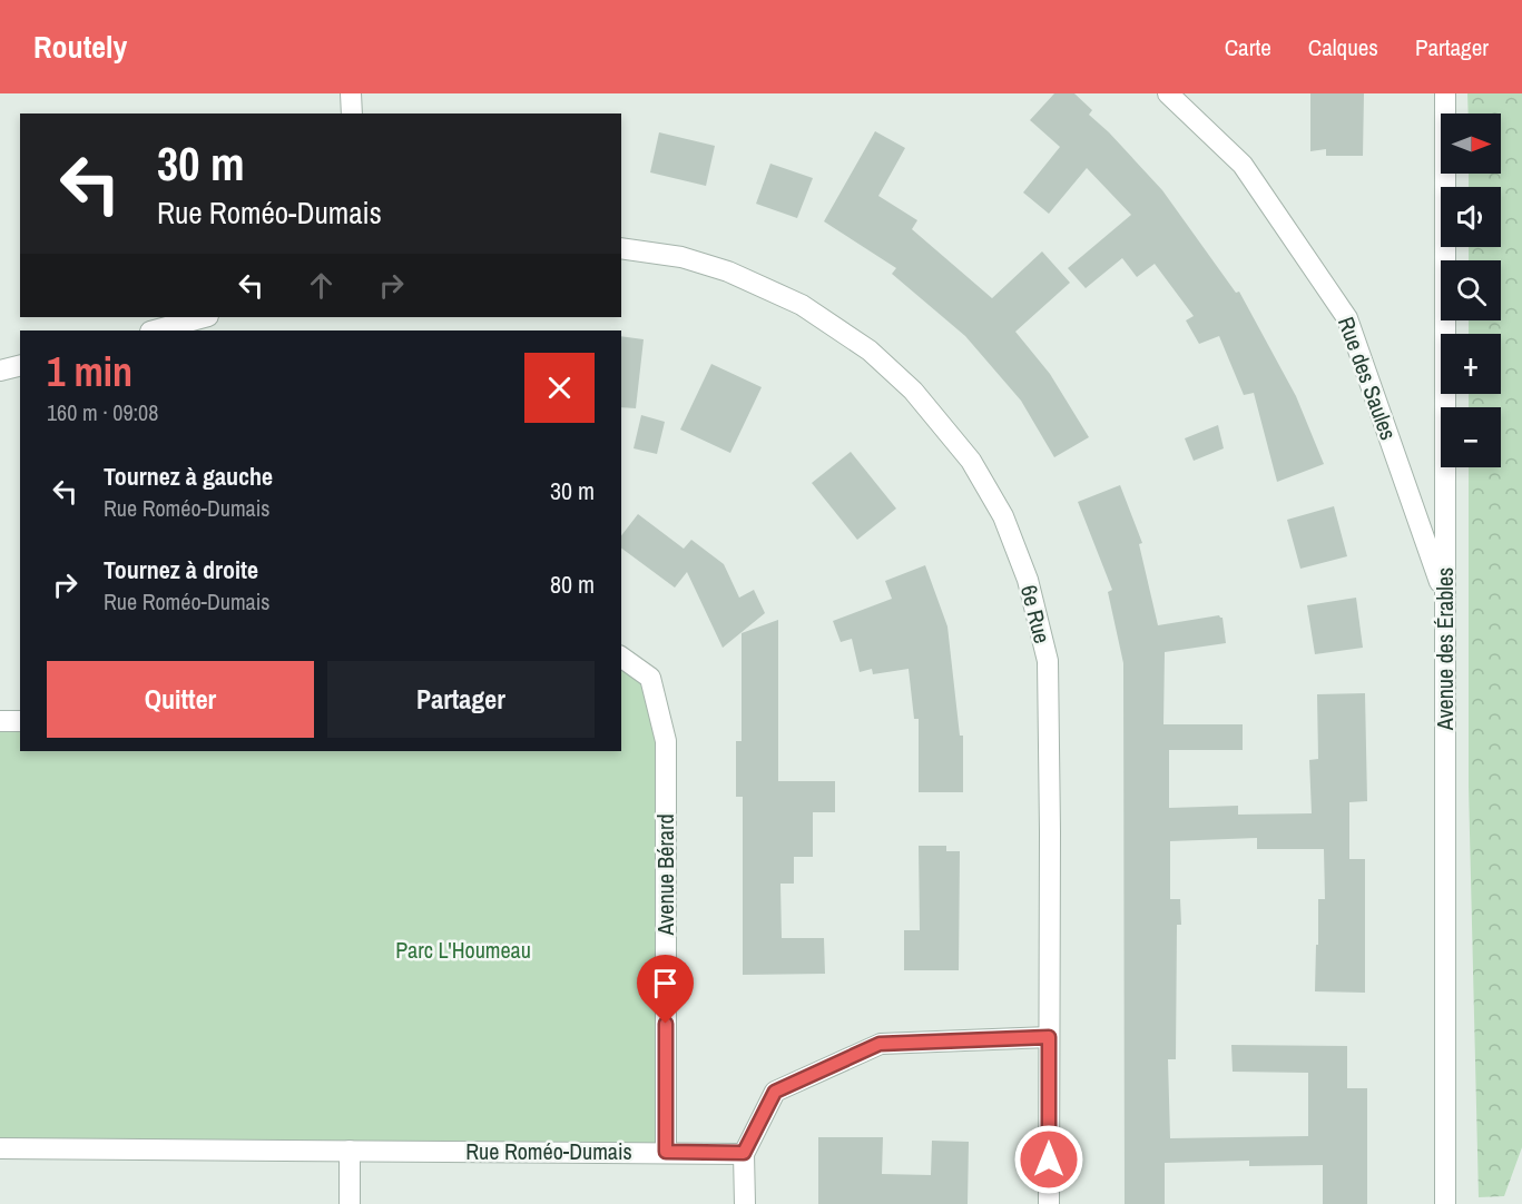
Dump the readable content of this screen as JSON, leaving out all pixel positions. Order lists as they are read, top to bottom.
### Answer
{
  "streets": {
    "street": [
      "Rue des Saules",
      "6e Rue",
      "Avenue des Érables",
      "Avenue Bérard",
      "Rue Roméo-Dumais"
    ]
  },
  "crossings": [
    ["Rue des Saules", "Avenue des Érables"],
    ["Avenue Bérard", "Rue Roméo-Dumais"]
  ],
  "parks": ["Parc L'Houmeau"],
  "north": "right",
  "page": {
    "header": "Routely",
    "nav": ["Carte", "Calques", "Partager"],
    "map_buttons": ["+", "−"],
    "turn": ["30 m", "Rue Roméo-Dumais"],
    "heading": ["1 min", "160 m · 09:08"],
    "list": [
      {
        "name": "Tournez à gauche",
        "note": "Rue Roméo-Dumais",
        "value": "30 m"
      },
      {
        "name": "Tournez à droite",
        "note": "Rue Roméo-Dumais",
        "value": "80 m"
      }
    ],
    "buttons": ["Quitter", "Partager"]
  }
}
